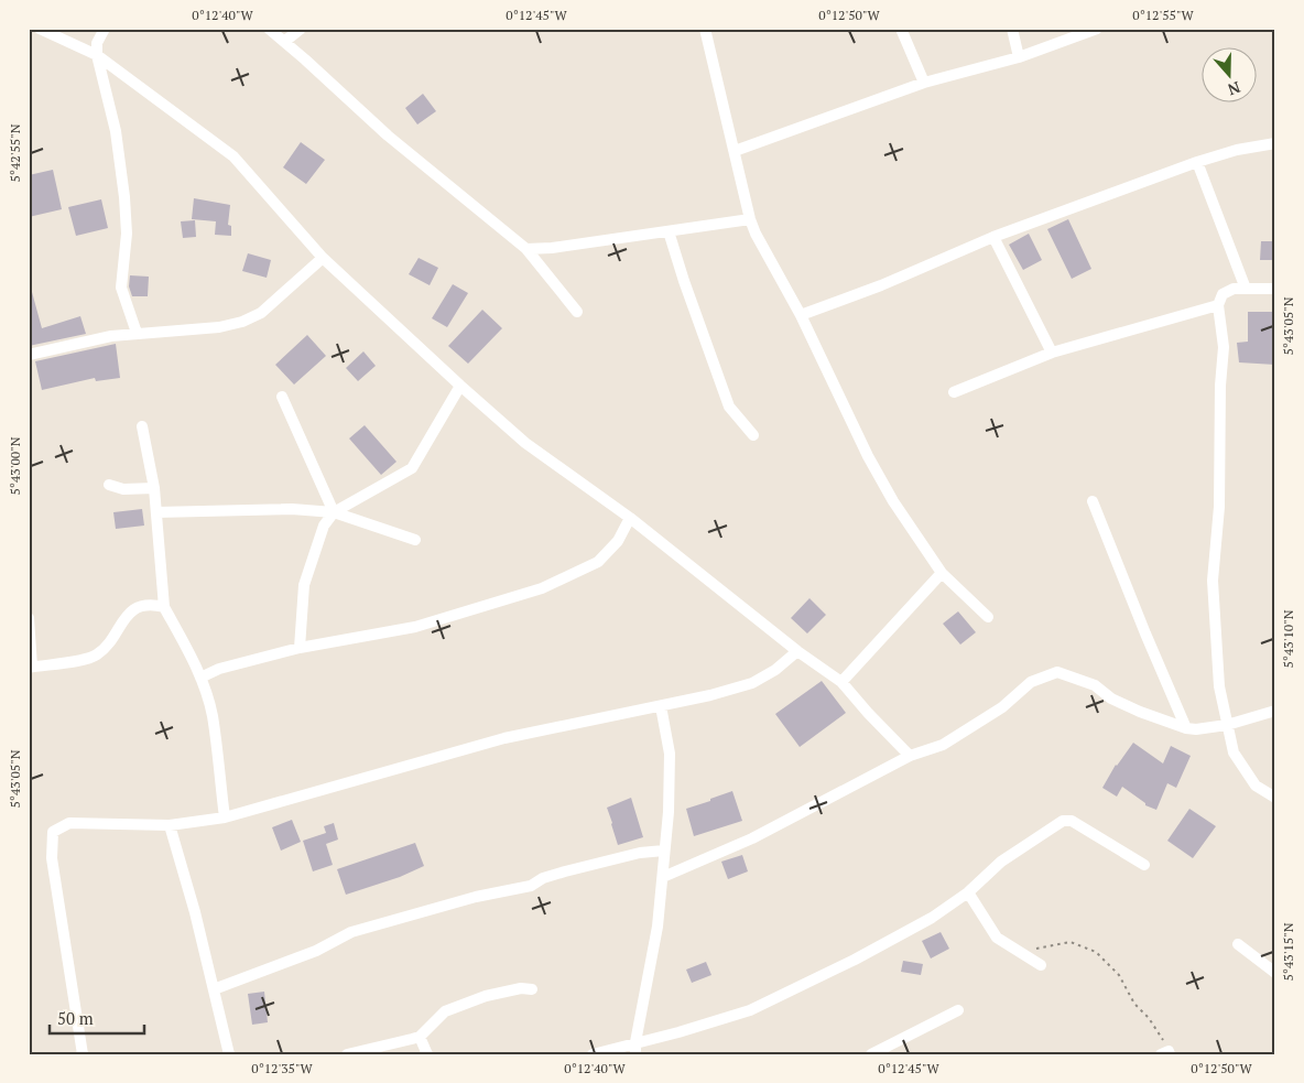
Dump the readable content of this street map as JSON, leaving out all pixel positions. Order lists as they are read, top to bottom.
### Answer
{
  "scale_bar": "50 m",
  "north": "bottom",
  "coordinates": [
    "0°12'40\"W",
    "0°12'45\"W",
    "0°12'50\"W",
    "0°12'55\"W",
    "5°42'55\"N",
    "5°43'05\"N",
    "5°43'00\"N",
    "5°43'10\"N",
    "5°43'15\"N",
    "0°12'35\"W"
  ]
}
